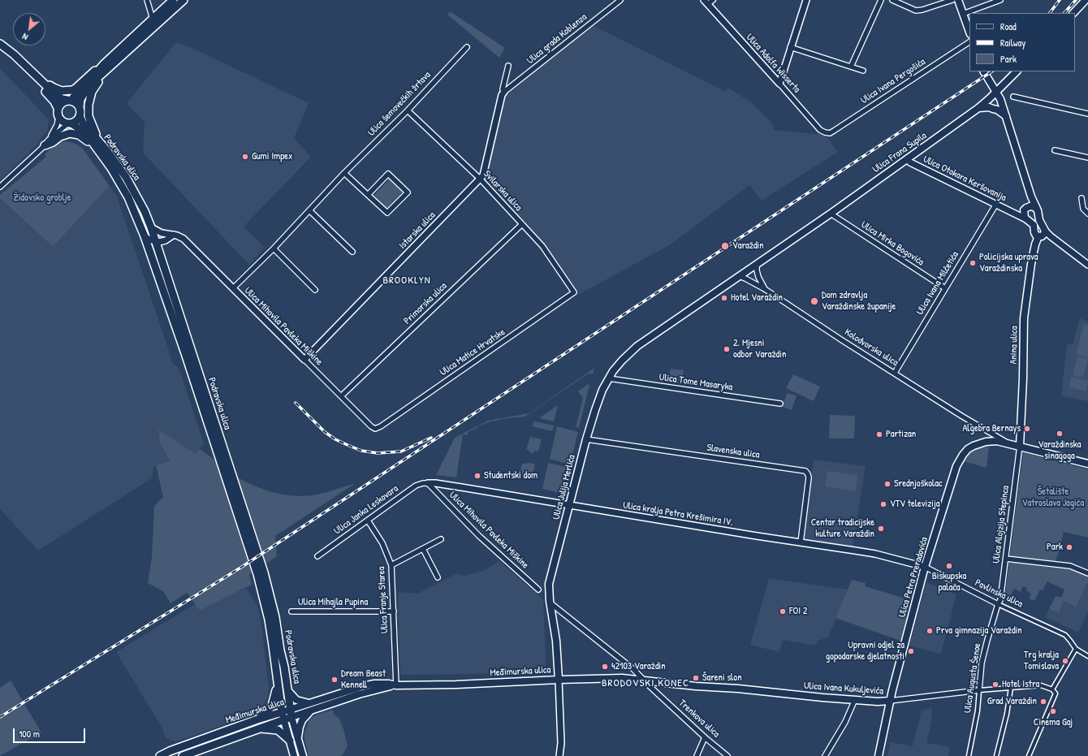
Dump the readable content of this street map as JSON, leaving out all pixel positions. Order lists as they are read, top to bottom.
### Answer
{
  "streets": {
    "main road": [
      "Ulica Frana Supila",
      "Podravska ulica",
      "Anina ulica",
      "Ulica Julija Merlića",
      "Ulica Petra Preradovića",
      "Međimurska ulica",
      "Ulica Ivana Kukuljevića"
    ],
    "street": [
      "Ulica grada Koblenza",
      "Ulica Adolfa Wisserta",
      "Ulica Ivana Pergošića",
      "Ulica šemovečkih žrtava",
      "Ulica Otokara Keršovanija",
      "Svilarska ulica",
      "Istarska ulica",
      "Ulica Mirka Bogovića",
      "Ulica Ivana Milčetića",
      "Primorska ulica",
      "Ulica Mihovila Pavleka Miškine",
      "Kolodvorska ulica",
      "Ulica Matice Hrvatske",
      "Ulica Tome Masaryka",
      "Slavenska ulica",
      "Ulica Janka Leskovara",
      "Ulica kralja Petra Krešimira IV.",
      "Ulica Alojzija Stepinca",
      "Pavlinska ulica",
      "Ulica Franje Starea",
      "Ulica Mihajla Pupina",
      "Ulica Augusta Šenoe",
      "Trenkova ulica"
    ]
  },
  "crossings": [
    ["Ulica grada Koblenza", "Istarska ulica"],
    ["Ulica Adolfa Wisserta", "Ulica Ivana Pergošića"],
    ["Ulica šemovečkih žrtava", "Svilarska ulica"],
    ["Ulica šemovečkih žrtava", "Ulica Mihovila Pavleka Miškine"],
    ["Ulica Frana Supila", "Ulica Otokara Keršovanija"],
    ["Ulica Frana Supila", "Ulica Mirka Bogovića"],
    ["Ulica Frana Supila", "Kolodvorska ulica"],
    ["Ulica Frana Supila", "Ulica Julija Merlića"],
    ["Podravska ulica", "Ulica Mihovila Pavleka Miškine"],
    ["Podravska ulica", "Međimurska ulica"],
    ["Ulica Otokara Keršovanija", "Ulica Ivana Milčetića"],
    ["Svilarska ulica", "Istarska ulica"],
    ["Svilarska ulica", "Primorska ulica"],
    ["Svilarska ulica", "Ulica Matice Hrvatske"],
    ["Istarska ulica", "Ulica Mihovila Pavleka Miškine"],
    ["Ulica Mirka Bogovića", "Ulica Ivana Milčetića"],
    ["Ulica Ivana Milčetića", "Kolodvorska ulica"],
    ["Primorska ulica", "Ulica Mihovila Pavleka Miškine"],
    ["Ulica Mihovila Pavleka Miškine", "Ulica Matice Hrvatske"],
    ["Ulica Mihovila Pavleka Miškine", "Ulica Janka Leskovara"],
    ["Ulica Mihovila Pavleka Miškine", "Ulica kralja Petra Krešimira IV."],
    ["Anina ulica", "Ulica Alojzija Stepinca"],
    ["Anina ulica", "Ulica Petra Preradovića"],
    ["Kolodvorska ulica", "Ulica Julija Merlića"],
    ["Kolodvorska ulica", "Ulica Petra Preradovića"],
    ["Ulica Tome Masaryka", "Ulica Julija Merlića"],
    ["Slavenska ulica", "Ulica Julija Merlića"],
    ["Slavenska ulica", "Ulica kralja Petra Krešimira IV."],
    ["Ulica Julija Merlića", "Ulica kralja Petra Krešimira IV."],
    ["Ulica Julija Merlića", "Međimurska ulica"],
    ["Ulica Janka Leskovara", "Ulica kralja Petra Krešimira IV."],
    ["Ulica Janka Leskovara", "Ulica Franje Starea"],
    ["Ulica kralja Petra Krešimira IV.", "Ulica Petra Preradovića"],
    ["Ulica kralja Petra Krešimira IV.", "Pavlinska ulica"],
    ["Ulica Alojzija Stepinca", "Ulica Petra Preradovića"],
    ["Ulica Alojzija Stepinca", "Pavlinska ulica"],
    ["Ulica Alojzija Stepinca", "Ulica Augusta Šenoe"],
    ["Ulica Petra Preradovića", "Pavlinska ulica"],
    ["Ulica Petra Preradovića", "Ulica Ivana Kukuljevića"],
    ["Pavlinska ulica", "Ulica Augusta Šenoe"],
    ["Ulica Franje Starea", "Ulica Mihajla Pupina"],
    ["Ulica Franje Starea", "Međimurska ulica"],
    ["Međimurska ulica", "Ulica Ivana Kukuljevića"],
    ["Međimurska ulica", "Trenkova ulica"],
    ["Ulica Augusta Šenoe", "Ulica Ivana Kukuljevića"],
    ["Ulica Ivana Kukuljevića", "Trenkova ulica"]
  ],
  "districts": ["BROOKLYN", "BRODOVSKI KONEC"],
  "parks": ["Židovsko groblje", "Šetalište Vatroslava Jagića"],
  "places": [
    "Gumi Impex",
    "Varaždin",
    "Policijska uprava Varaždinska",
    "Hotel Varaždin",
    "Dom zdravlja Varaždinske županije",
    "2. Mjesni odbor Varaždin",
    "Algebra Bernays",
    "Varaždinska sinagoga",
    "Partizan",
    "Studentski dom",
    "Srednjoškolac",
    "VTV televizija",
    "Centar tradicijske kulture Varaždin",
    "Park",
    "Biskupska palača",
    "FOI 2",
    "Prva gimnazija Varaždin",
    "Upravni odjel za gopodarske djelatnosti",
    "Trg kralja Tomislava",
    "42103 Varaždin",
    "Šareni slon",
    "Dream Beast Kennell",
    "Hotel Istra",
    "Grad Varaždin",
    "Cinema Gaj"
  ],
  "legend": ["Road", "Railway", "Park"],
  "scale_bar": "100 m",
  "north": "bottom left"
}
